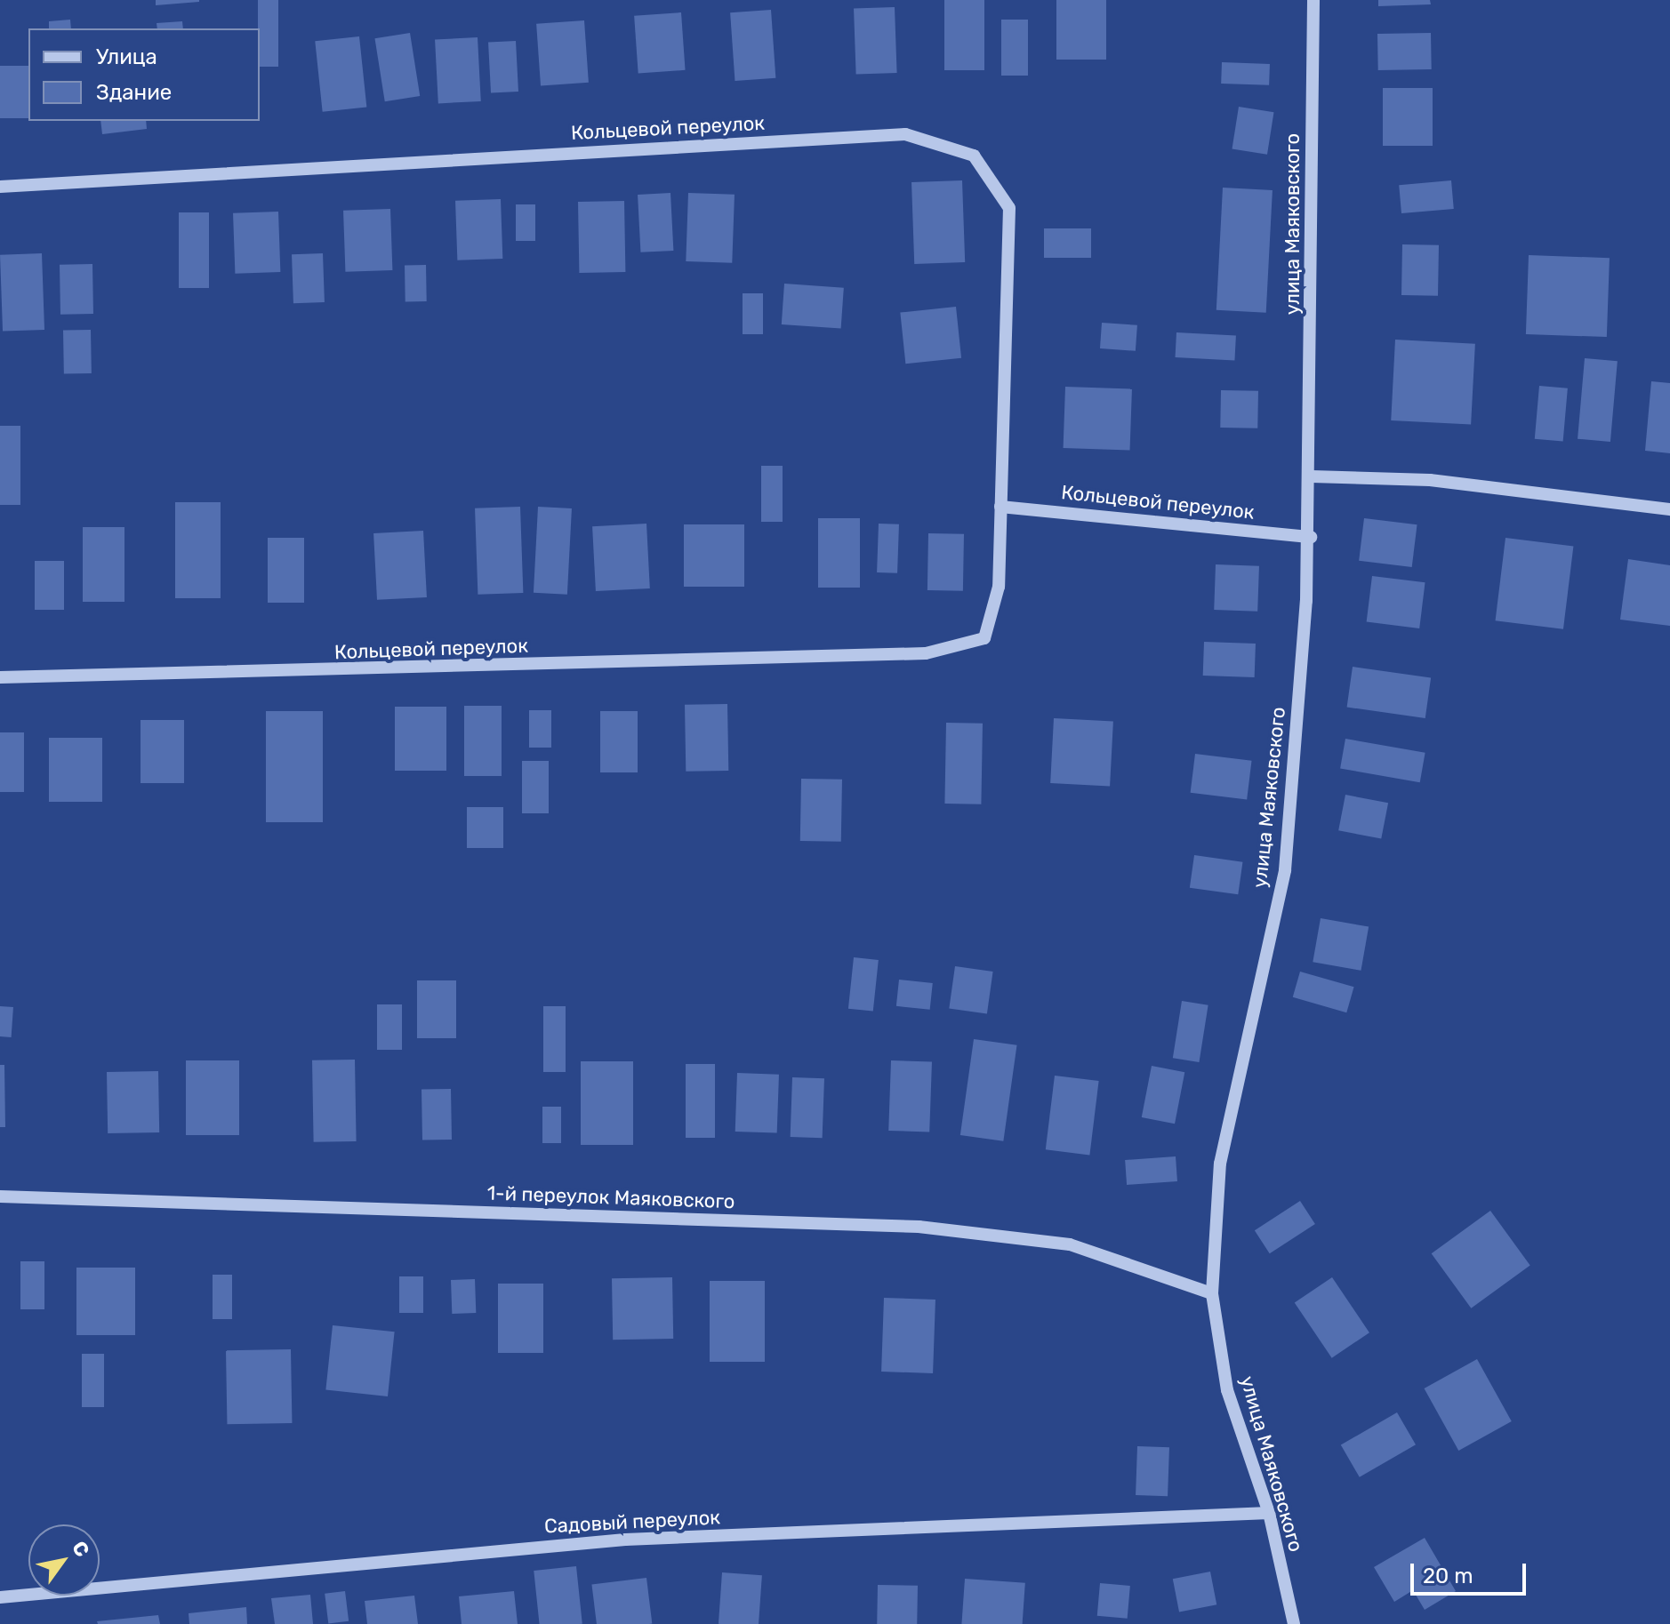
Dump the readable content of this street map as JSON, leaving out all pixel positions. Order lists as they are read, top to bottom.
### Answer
{
  "streets": {
    "street": [
      "Кольцевой переулок",
      "улица Маяковского",
      "1-й переулок Маяковского",
      "Садовый переулок"
    ]
  },
  "crossings": [
    ["Кольцевой переулок", "улица Маяковского"],
    ["улица Маяковского", "1-й переулок Маяковского"],
    ["улица Маяковского", "Садовый переулок"]
  ],
  "legend": ["Улица", "Здание"],
  "scale_bar": "20 m",
  "north": "top right"
}
